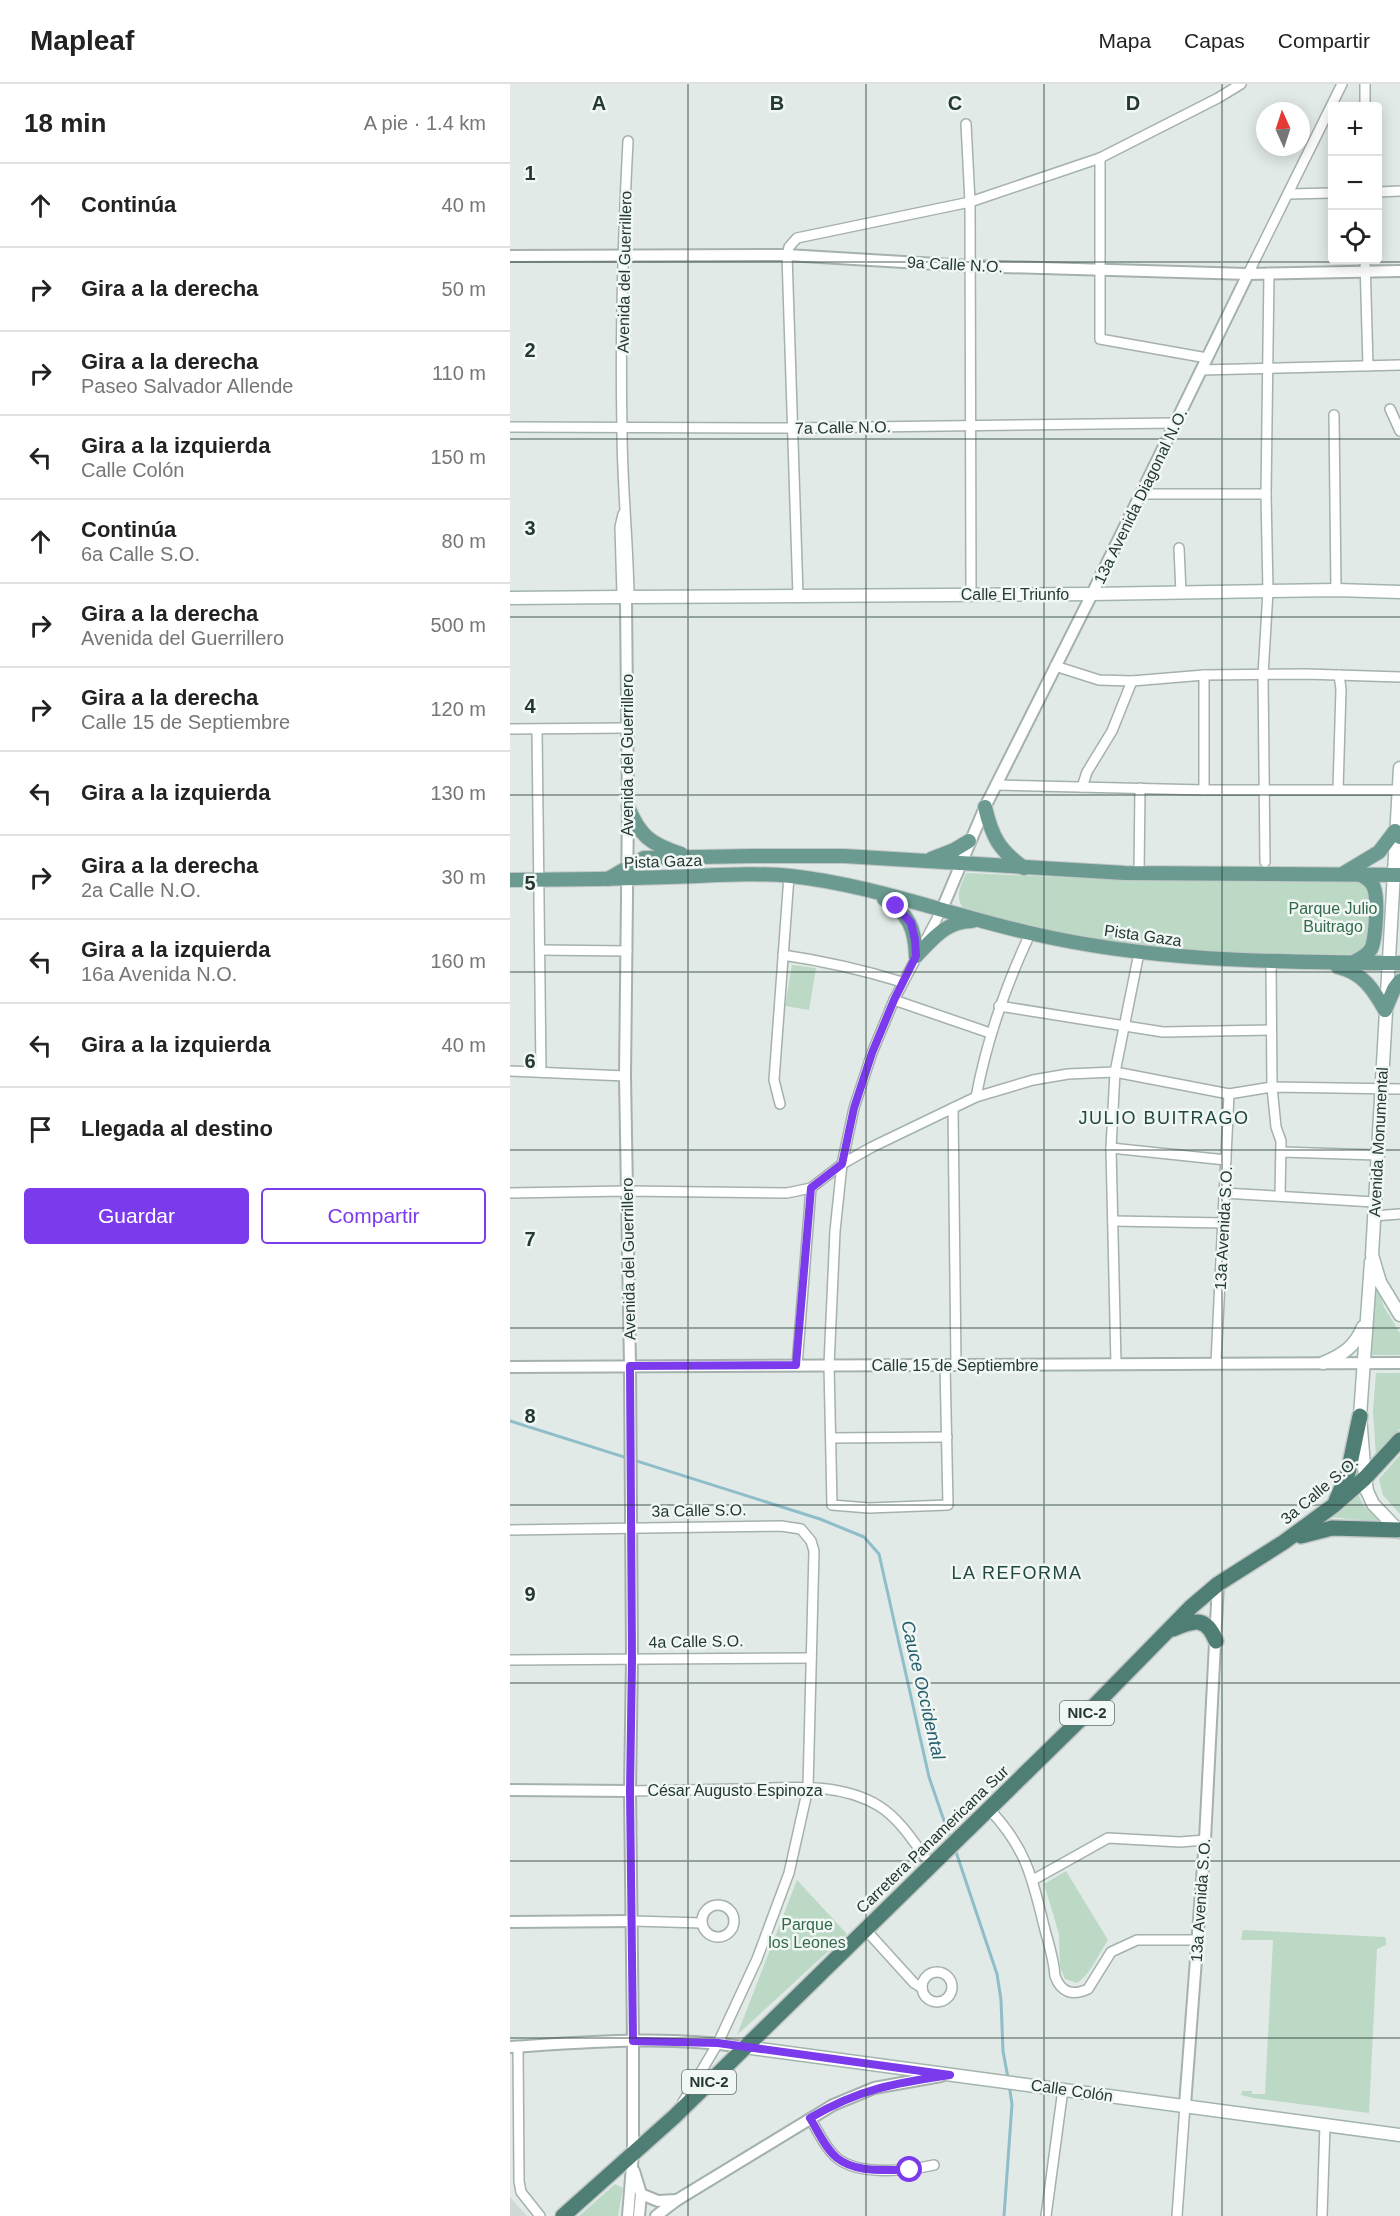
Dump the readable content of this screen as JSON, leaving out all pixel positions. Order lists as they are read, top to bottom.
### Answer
{
  "streets": {
    "highway": ["3a Calle S.O.", "NIC-2", "Carretera Panamericana Sur"],
    "main road": [
      "Calle El Triunfo",
      "Pista Gaza",
      "Avenida Monumental",
      "Calle Colón"
    ],
    "street": [
      "9a Calle N.O.",
      "Avenida del Guerrillero",
      "7a Calle N.O.",
      "13a Avenida Diagonal N.O.",
      "13a Avenida S.O.",
      "Calle 15 de Septiembre",
      "4a Calle S.O.",
      "César Augusto Espinoza"
    ]
  },
  "crossings": [
    ["9a Calle N.O.", "Avenida del Guerrillero"],
    ["9a Calle N.O.", "13a Avenida Diagonal N.O."],
    ["Avenida del Guerrillero", "7a Calle N.O."],
    ["Avenida del Guerrillero", "Calle El Triunfo"],
    ["Avenida del Guerrillero", "Pista Gaza"],
    ["Avenida del Guerrillero", "Calle 15 de Septiembre"],
    ["Avenida del Guerrillero", "3a Calle S.O."],
    ["Avenida del Guerrillero", "4a Calle S.O."],
    ["Avenida del Guerrillero", "César Augusto Espinoza"],
    ["Avenida del Guerrillero", "Carretera Panamericana Sur"],
    ["7a Calle N.O.", "13a Avenida Diagonal N.O."],
    ["13a Avenida Diagonal N.O.", "Calle El Triunfo"],
    ["13a Avenida Diagonal N.O.", "Pista Gaza"],
    ["Pista Gaza", "Avenida Monumental"],
    ["13a Avenida S.O.", "Calle 15 de Septiembre"],
    ["13a Avenida S.O.", "NIC-2"],
    ["13a Avenida S.O.", "Carretera Panamericana Sur"],
    ["13a Avenida S.O.", "Calle Colón"],
    ["3a Calle S.O.", "4a Calle S.O."],
    ["3a Calle S.O.", "NIC-2"],
    ["NIC-2", "Carretera Panamericana Sur"],
    ["César Augusto Espinoza", "Carretera Panamericana Sur"],
    ["Carretera Panamericana Sur", "Calle Colón"]
  ],
  "districts": ["JULIO BUITRAGO", "LA REFORMA"],
  "water": ["Cauce Occidental"],
  "parks": ["Parque Julio Buitrago", "Parque los Leones"],
  "north": "top",
  "page": {
    "header": "Mapleaf",
    "nav": ["Mapa", "Capas", "Compartir"],
    "heading": ["18 min", "A pie · 1.4 km"],
    "map_buttons": ["+", "−"],
    "list": [
      ["Continúa", "40 m"],
      ["Gira a la derecha", "50 m"],
      ["Gira a la derecha", "Paseo Salvador Allende", "110 m"],
      ["Gira a la izquierda", "Calle Colón", "150 m"],
      ["Continúa", "6a Calle S.O.", "80 m"],
      ["Gira a la derecha", "Avenida del Guerrillero", "500 m"],
      ["Gira a la derecha", "Calle 15 de Septiembre", "120 m"],
      ["Gira a la izquierda", "130 m"],
      ["Gira a la derecha", "2a Calle N.O.", "30 m"],
      ["Gira a la izquierda", "16a Avenida N.O.", "160 m"],
      ["Gira a la izquierda", "40 m"],
      "Llegada al destino"
    ],
    "buttons": ["Guardar", "Compartir"]
  },
  "grid": {
    "columns": [
      "A",
      "B",
      "C",
      "D"
    ],
    "rows": [
      "1",
      "2",
      "3",
      "4",
      "5",
      "6",
      "7",
      "8",
      "9"
    ]
  }
}
